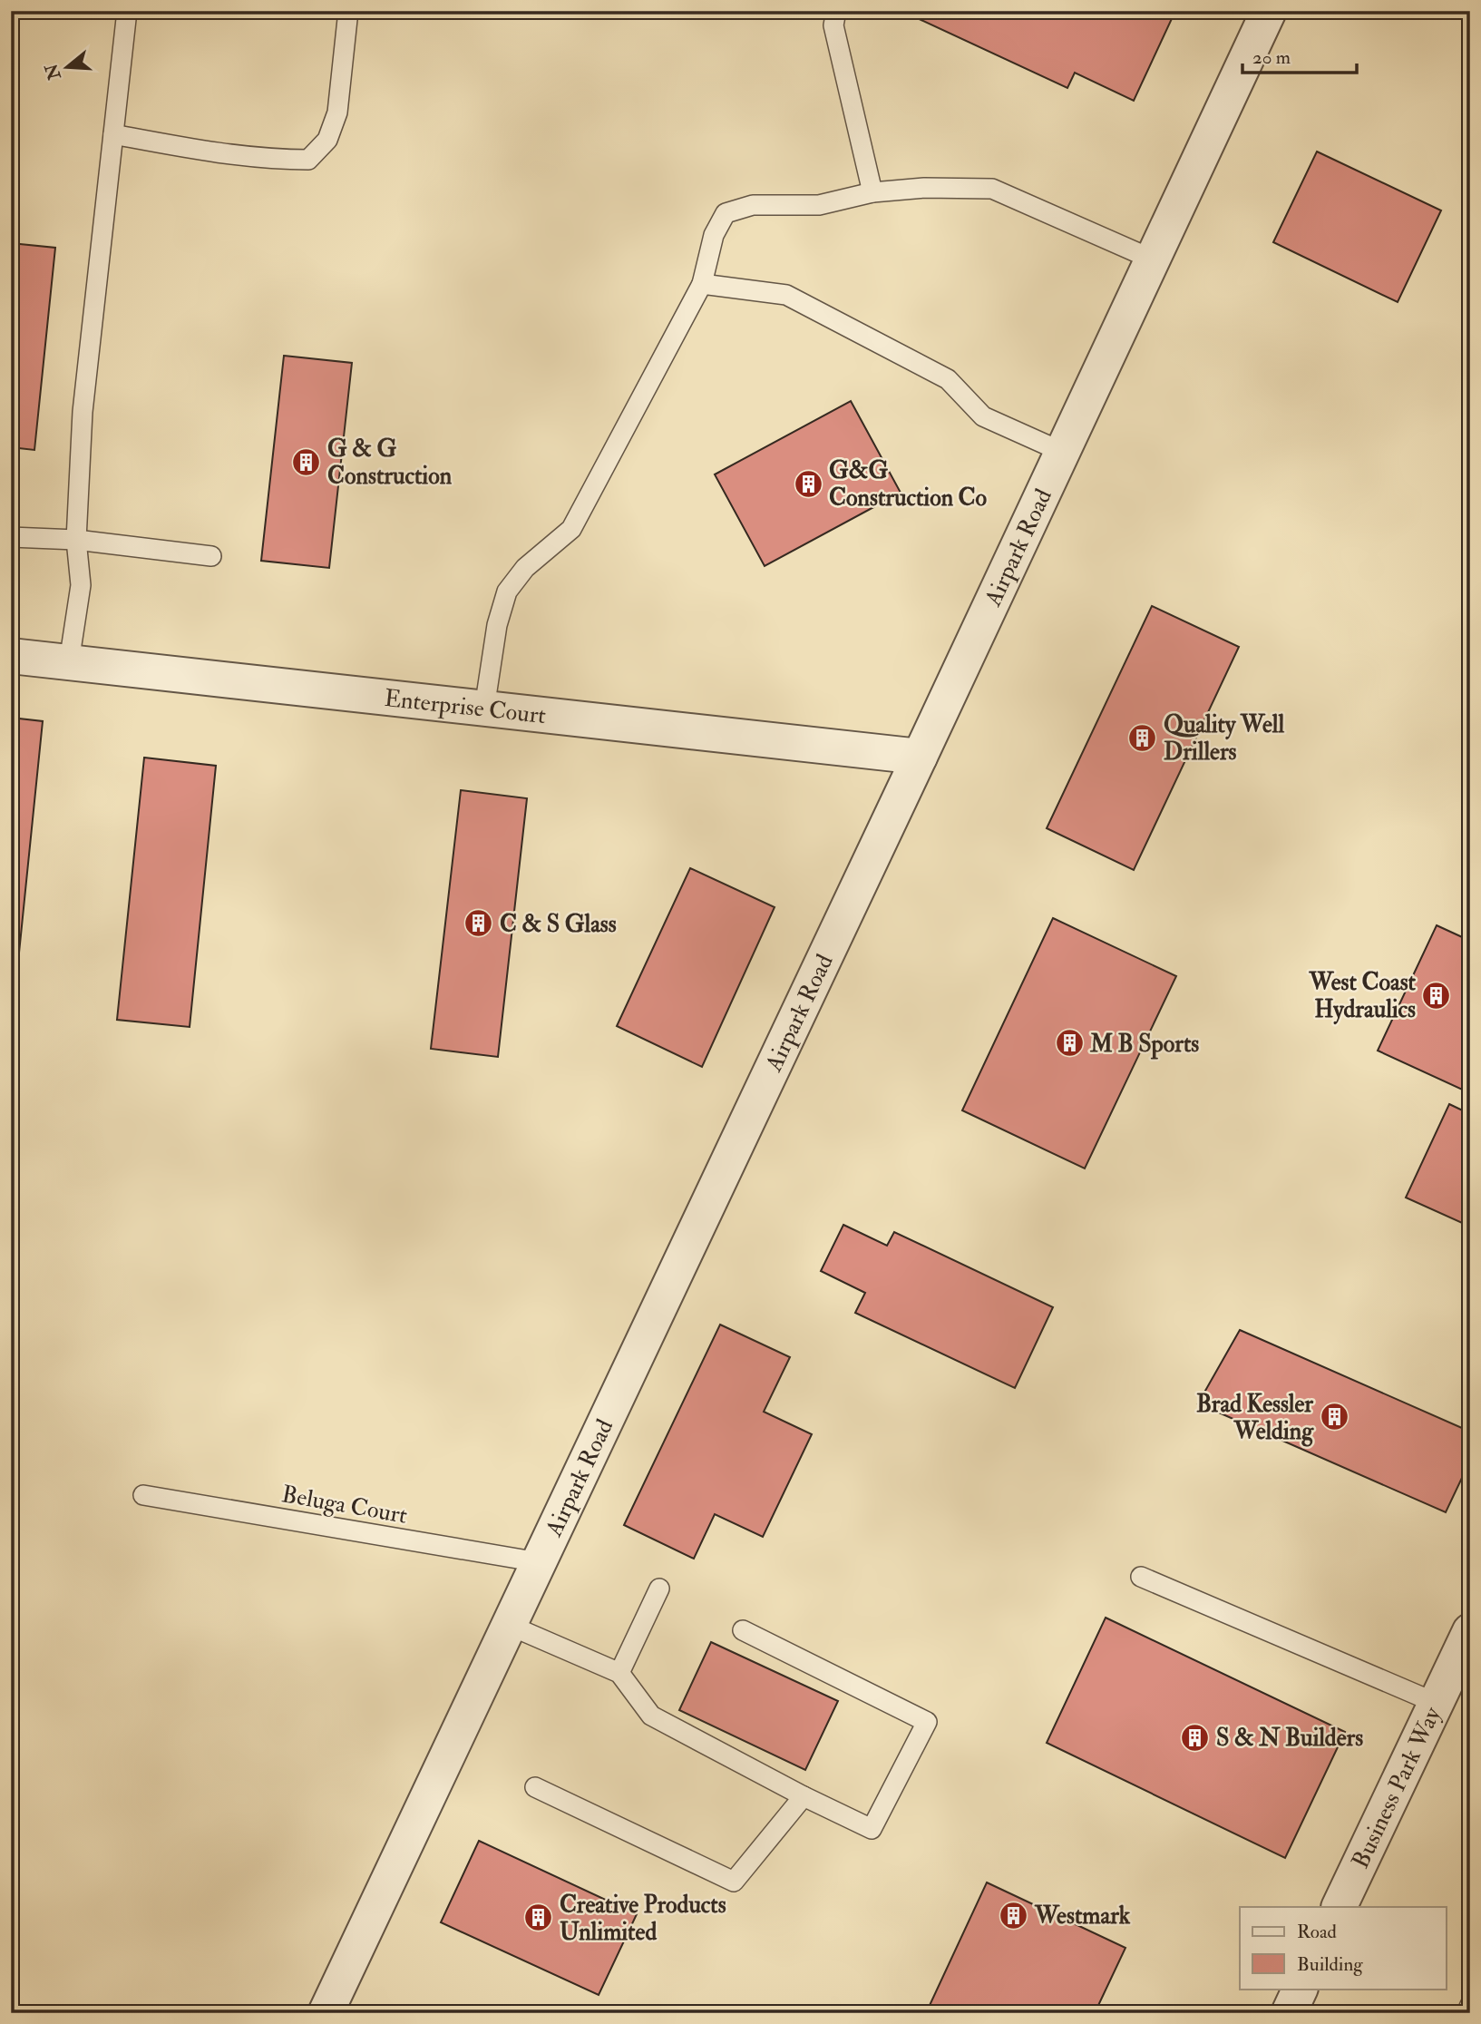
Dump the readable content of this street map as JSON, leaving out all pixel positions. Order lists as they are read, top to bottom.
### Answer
{
  "streets": {
    "street": ["Airpark Road", "Enterprise Court", "Business Park Way"],
    "lane": ["Beluga Court"]
  },
  "crossings": [
    ["Airpark Road", "Enterprise Court"],
    ["Airpark Road", "Beluga Court"]
  ],
  "places": {
    "building": [
      "G & G Construction",
      "G&G Construction Co",
      "Quality Well Drillers",
      "C & S Glass",
      "West Coast Hydraulics",
      "M B Sports",
      "Brad Kessler Welding",
      "S & N Builders",
      "Westmark",
      "Creative Products Unlimited"
    ]
  },
  "legend": ["Road", "Building"],
  "scale_bar": "20 m",
  "north": "left"
}
